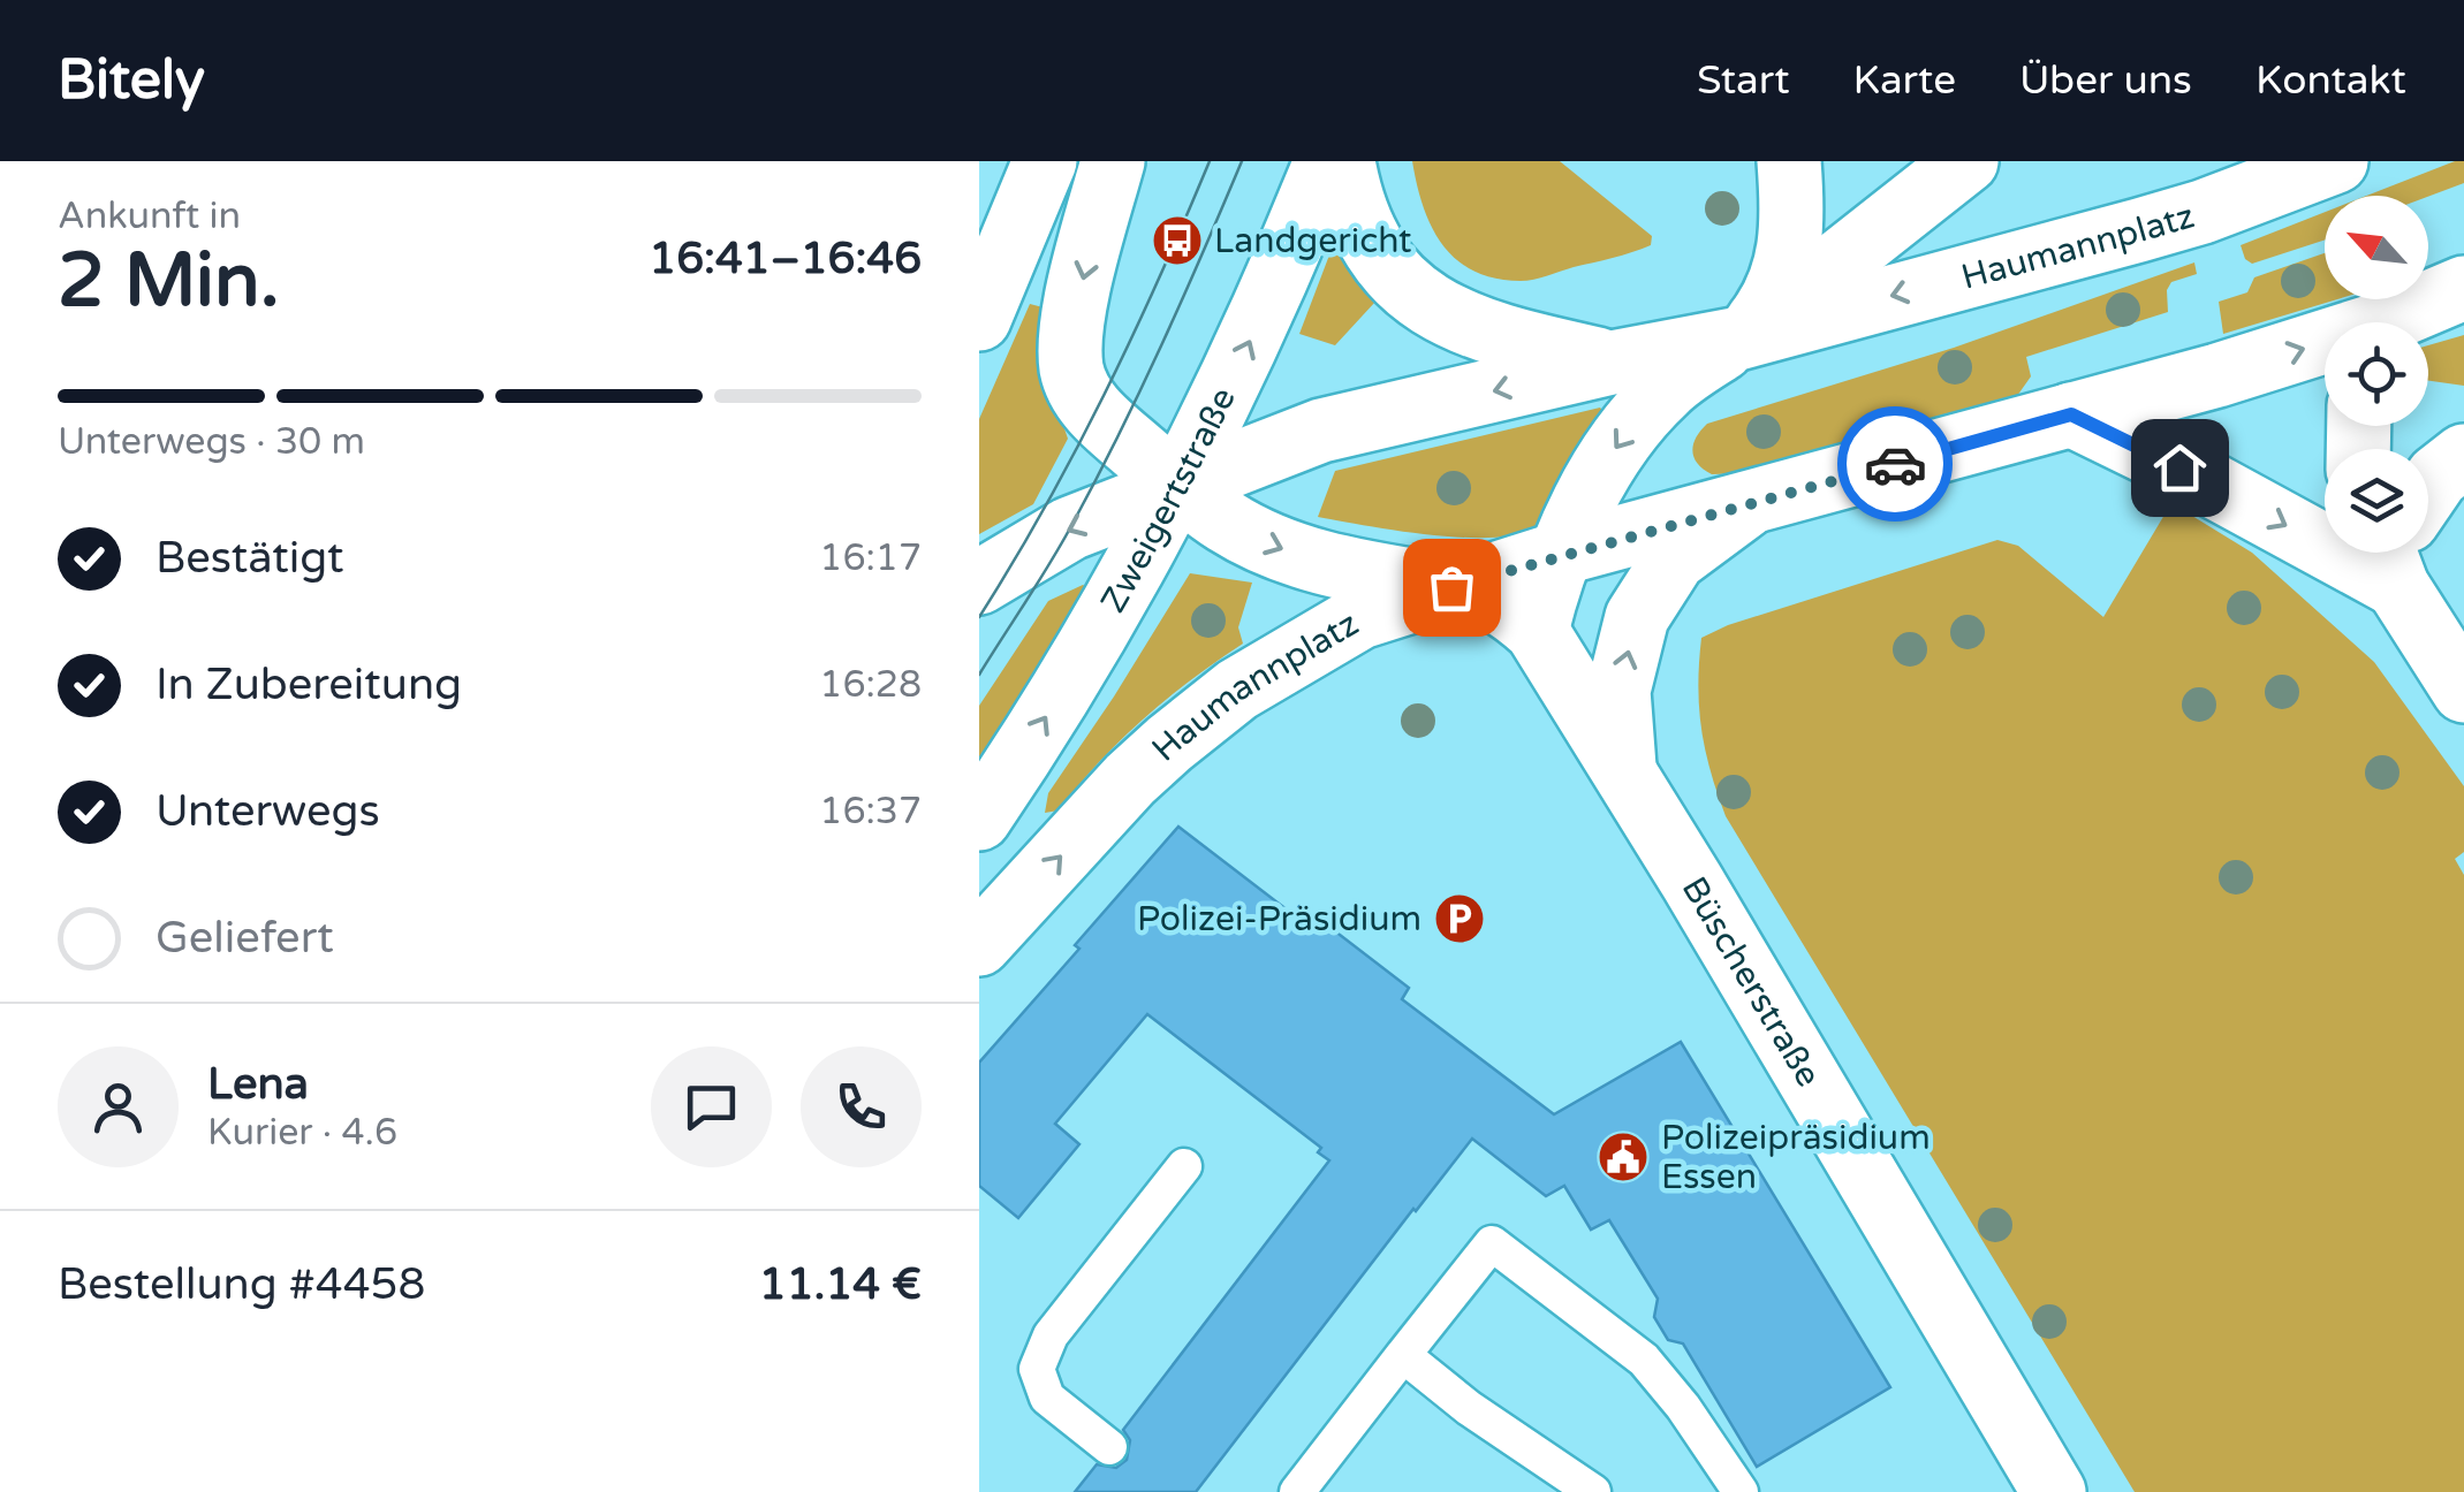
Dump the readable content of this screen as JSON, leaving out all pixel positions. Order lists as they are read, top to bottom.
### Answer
{
  "streets": {
    "main road": ["Haumannplatz", "Zweigertstraße", "Büscherstraße"]
  },
  "crossings": [
    ["Haumannplatz", "Zweigertstraße"],
    ["Haumannplatz", "Büscherstraße"],
    ["Zweigertstraße", "Büscherstraße"]
  ],
  "places": {
    "bus stop": ["Landgericht"],
    "parking": ["Polizei-Präsidium"],
    "public building": ["Polizeipräsidium Essen"]
  },
  "north": "top left",
  "page": {
    "header": "Bitely",
    "nav": [
      "Start",
      "Karte",
      "Über uns",
      "Kontakt"
    ],
    "heading": ["2 Min.", "Ankunft in", "16:41–16:46"],
    "panel": [
      "Lena",
      "Kurier · 4.6",
      "Bestellung #4458",
      "11.14 €"
    ],
    "bar": "Unterwegs · 30 m",
    "list": [
      ["Bestätigt", "16:17"],
      ["In Zubereitung", "16:28"],
      ["Unterwegs", "16:37"],
      "Geliefert"
    ]
  }
}
